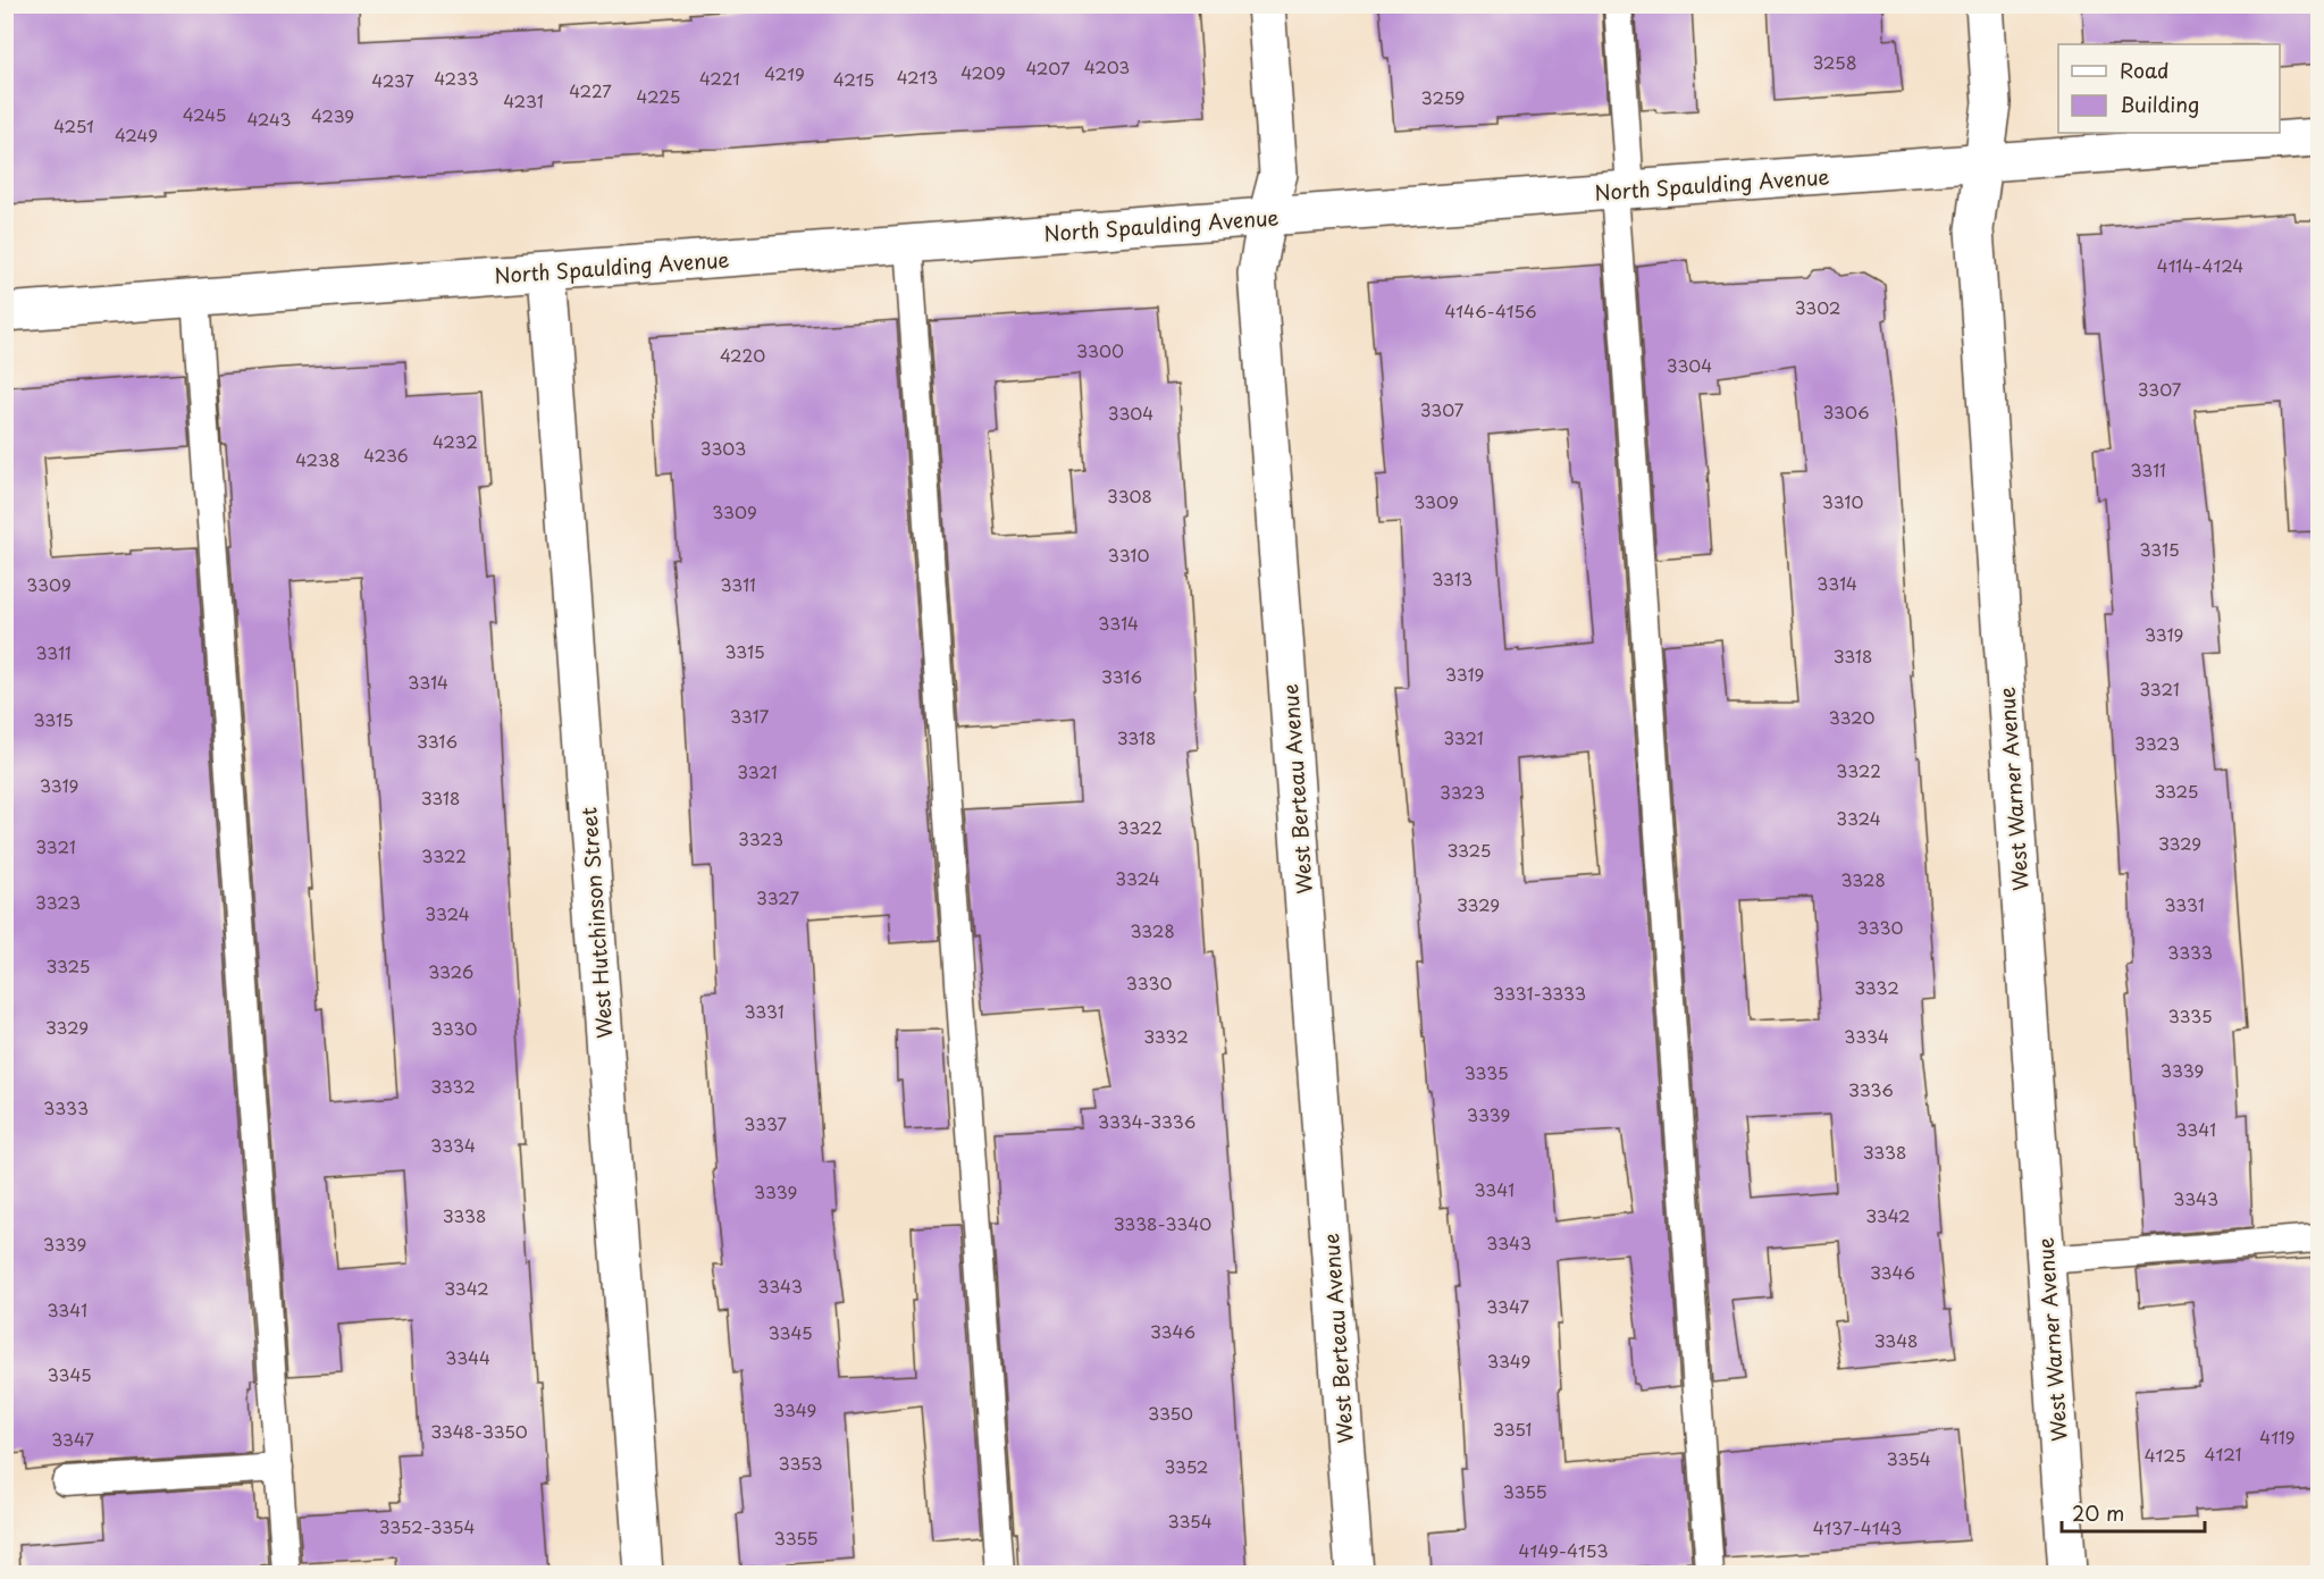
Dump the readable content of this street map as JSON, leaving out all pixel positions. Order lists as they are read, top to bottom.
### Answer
{
  "streets": {
    "street": [
      "North Spaulding Avenue",
      "West Berteau Avenue",
      "West Warner Avenue",
      "West Hutchinson Street"
    ]
  },
  "crossings": [
    ["North Spaulding Avenue", "West Berteau Avenue"],
    ["North Spaulding Avenue", "West Warner Avenue"],
    ["North Spaulding Avenue", "West Hutchinson Street"]
  ],
  "house_numbers": [
    "3258",
    "4203",
    "4207",
    "4209",
    "4219",
    "4213",
    "4233",
    "4221",
    "4215",
    "4237",
    "4227",
    "4225",
    "3259",
    "4231",
    "4245",
    "4239",
    "4243",
    "4251",
    "4249",
    "4114-4124",
    "3302",
    "4146-4156",
    "3300",
    "4220",
    "3304",
    "3307",
    "3307",
    "3306",
    "3304",
    "4232",
    "3303",
    "4236",
    "4238",
    "3311",
    "3308",
    "3309",
    "3310",
    "3309",
    "3315",
    "3310",
    "3313",
    "3314",
    "3309",
    "3311",
    "3314",
    "3319",
    "3315",
    "3311",
    "3318",
    "3319",
    "3316",
    "3314",
    "3321",
    "3317",
    "3320",
    "3315",
    "3318",
    "3321",
    "3316",
    "3323",
    "3322",
    "3321",
    "3319",
    "3325",
    "3323",
    "3318",
    "3324",
    "3322",
    "3323",
    "3329",
    "3321",
    "3325",
    "3322",
    "3324",
    "3328",
    "3327",
    "3323",
    "3329",
    "3331",
    "3324",
    "3330",
    "3328",
    "3333",
    "3325",
    "3326",
    "3330",
    "3332",
    "3331-3333",
    "3331",
    "3335",
    "3329",
    "3330",
    "3332",
    "3334",
    "3339",
    "3335",
    "3332",
    "3336",
    "3333",
    "3339",
    "3334-3336",
    "3337",
    "3341",
    "3334",
    "3338",
    "3341",
    "3339",
    "3343",
    "3338",
    "3342",
    "3338-3340",
    "3343",
    "3339",
    "3346",
    "3343",
    "3342",
    "3347",
    "3341",
    "3346",
    "3345",
    "3348",
    "3344",
    "3349",
    "3345",
    "3349",
    "3350",
    "3351",
    "3348-3350",
    "4119",
    "3347",
    "4121",
    "4125",
    "3354",
    "3353",
    "3352",
    "3355",
    "3354",
    "3352-3354",
    "4137-4143",
    "3355",
    "4149-4153"
  ],
  "legend": ["Road", "Building"],
  "scale_bar": "20 m"
}
